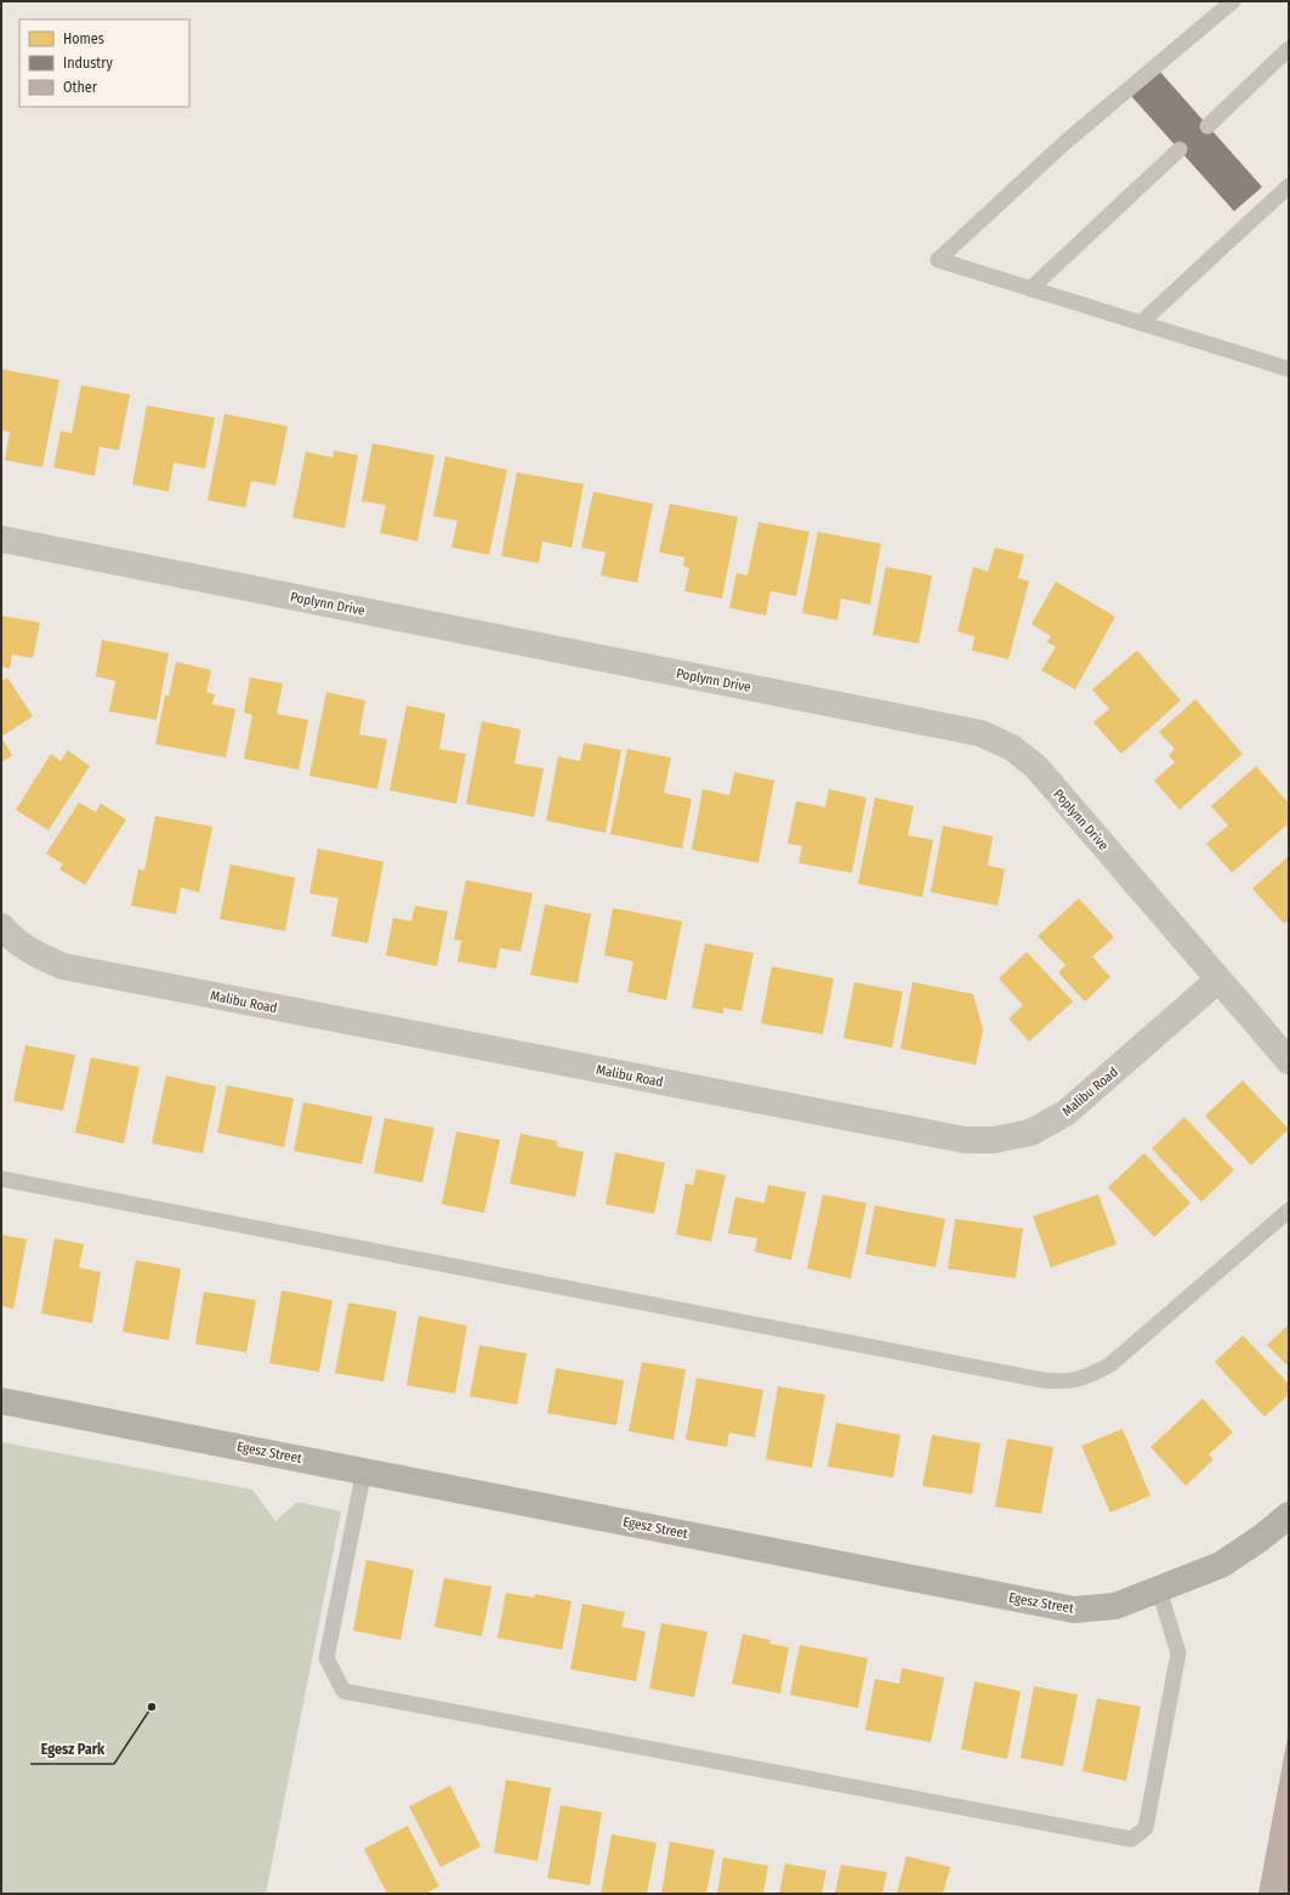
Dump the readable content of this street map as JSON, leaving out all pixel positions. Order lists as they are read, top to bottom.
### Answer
{
  "streets": {
    "street": ["Poplynn Drive", "Malibu Road", "Egesz Street"]
  },
  "crossings": [
    ["Poplynn Drive", "Malibu Road"]
  ],
  "places": ["Egesz Park"],
  "legend": ["Homes", "Industry", "Other"]
}
